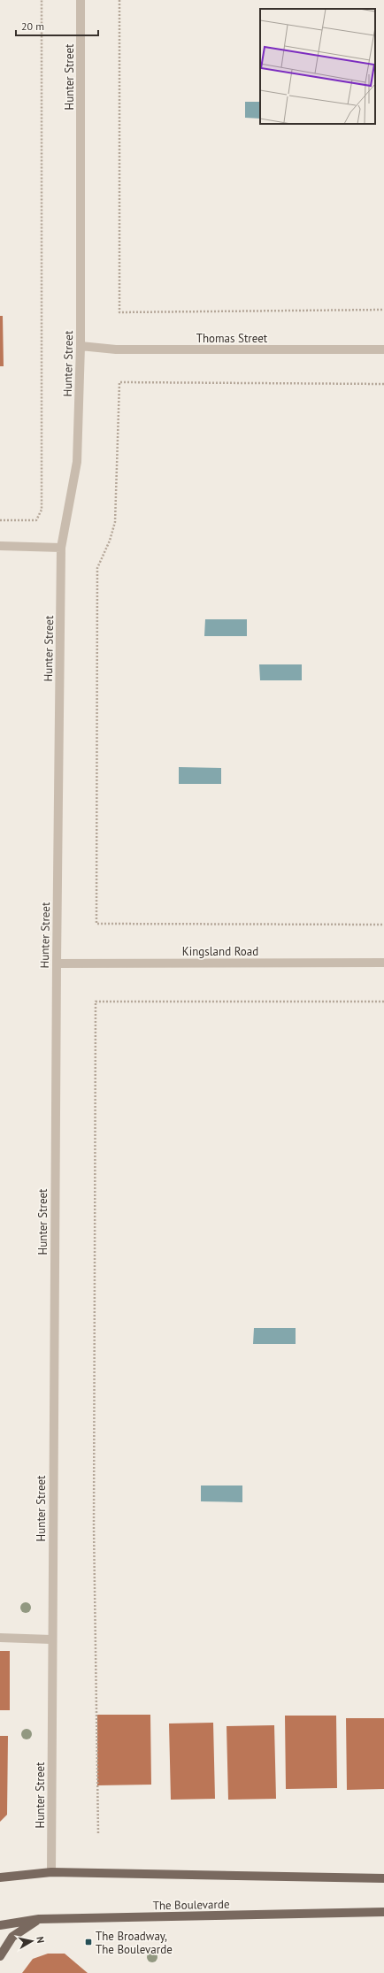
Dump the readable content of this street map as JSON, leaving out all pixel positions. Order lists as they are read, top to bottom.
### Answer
{
  "streets": {
    "main road": ["The Boulevarde"],
    "street": ["Hunter Street", "Thomas Street", "Kingsland Road"]
  },
  "crossings": [
    ["Hunter Street", "Thomas Street"],
    ["Hunter Street", "Kingsland Road"]
  ],
  "places": {
    "transit": ["The Broadway, The Boulevarde"]
  },
  "scale_bar": "20 m",
  "north": "right"
}
